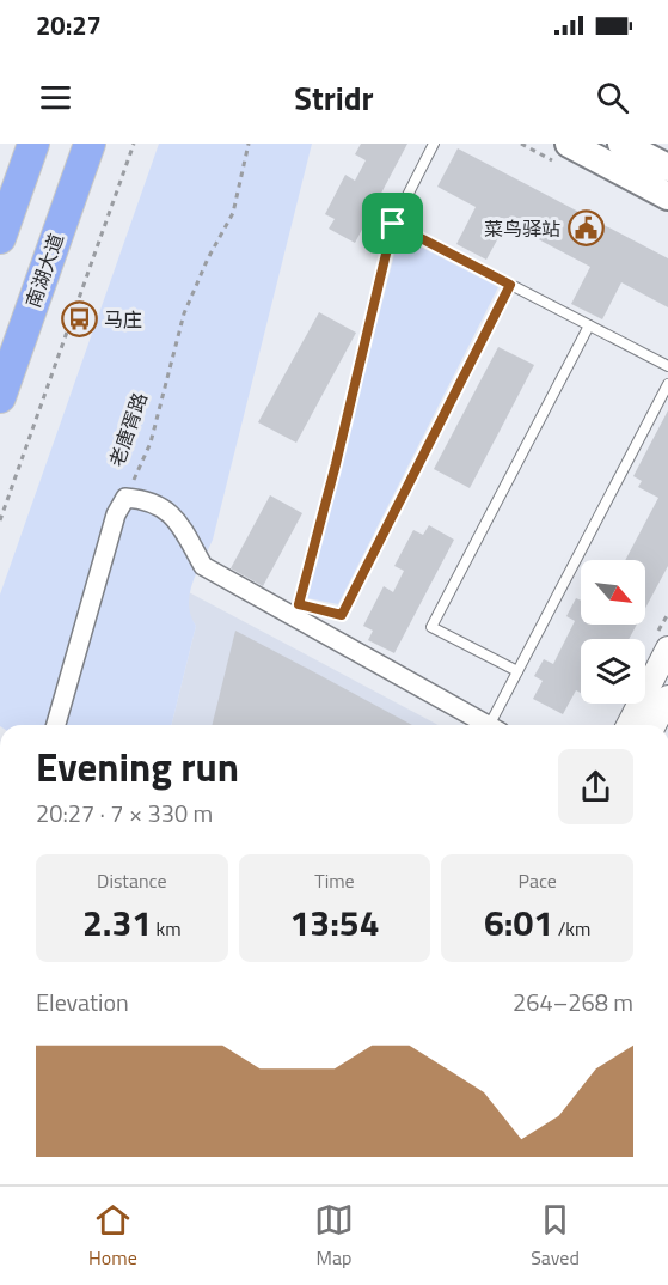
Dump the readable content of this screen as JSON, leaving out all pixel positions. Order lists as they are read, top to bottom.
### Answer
{
  "streets": {
    "highway": ["南湖大道"],
    "street": ["老唐胥路"]
  },
  "places": {
    "public building": ["菜鸟驿站"],
    "bus stop": ["马庄"]
  },
  "north": "bottom right",
  "page": {
    "status": "20:27",
    "header": "Stridr",
    "heading": ["Evening run", "20:27 · 7 × 330 m"],
    "stats": [
      ["Distance", "2.31 km"],
      ["Time", "13:54"],
      ["Pace", "6:01 /km"]
    ],
    "chart": ["Elevation", "264–268 m"],
    "tabs": ["Home", "Map", "Saved"]
  }
}
